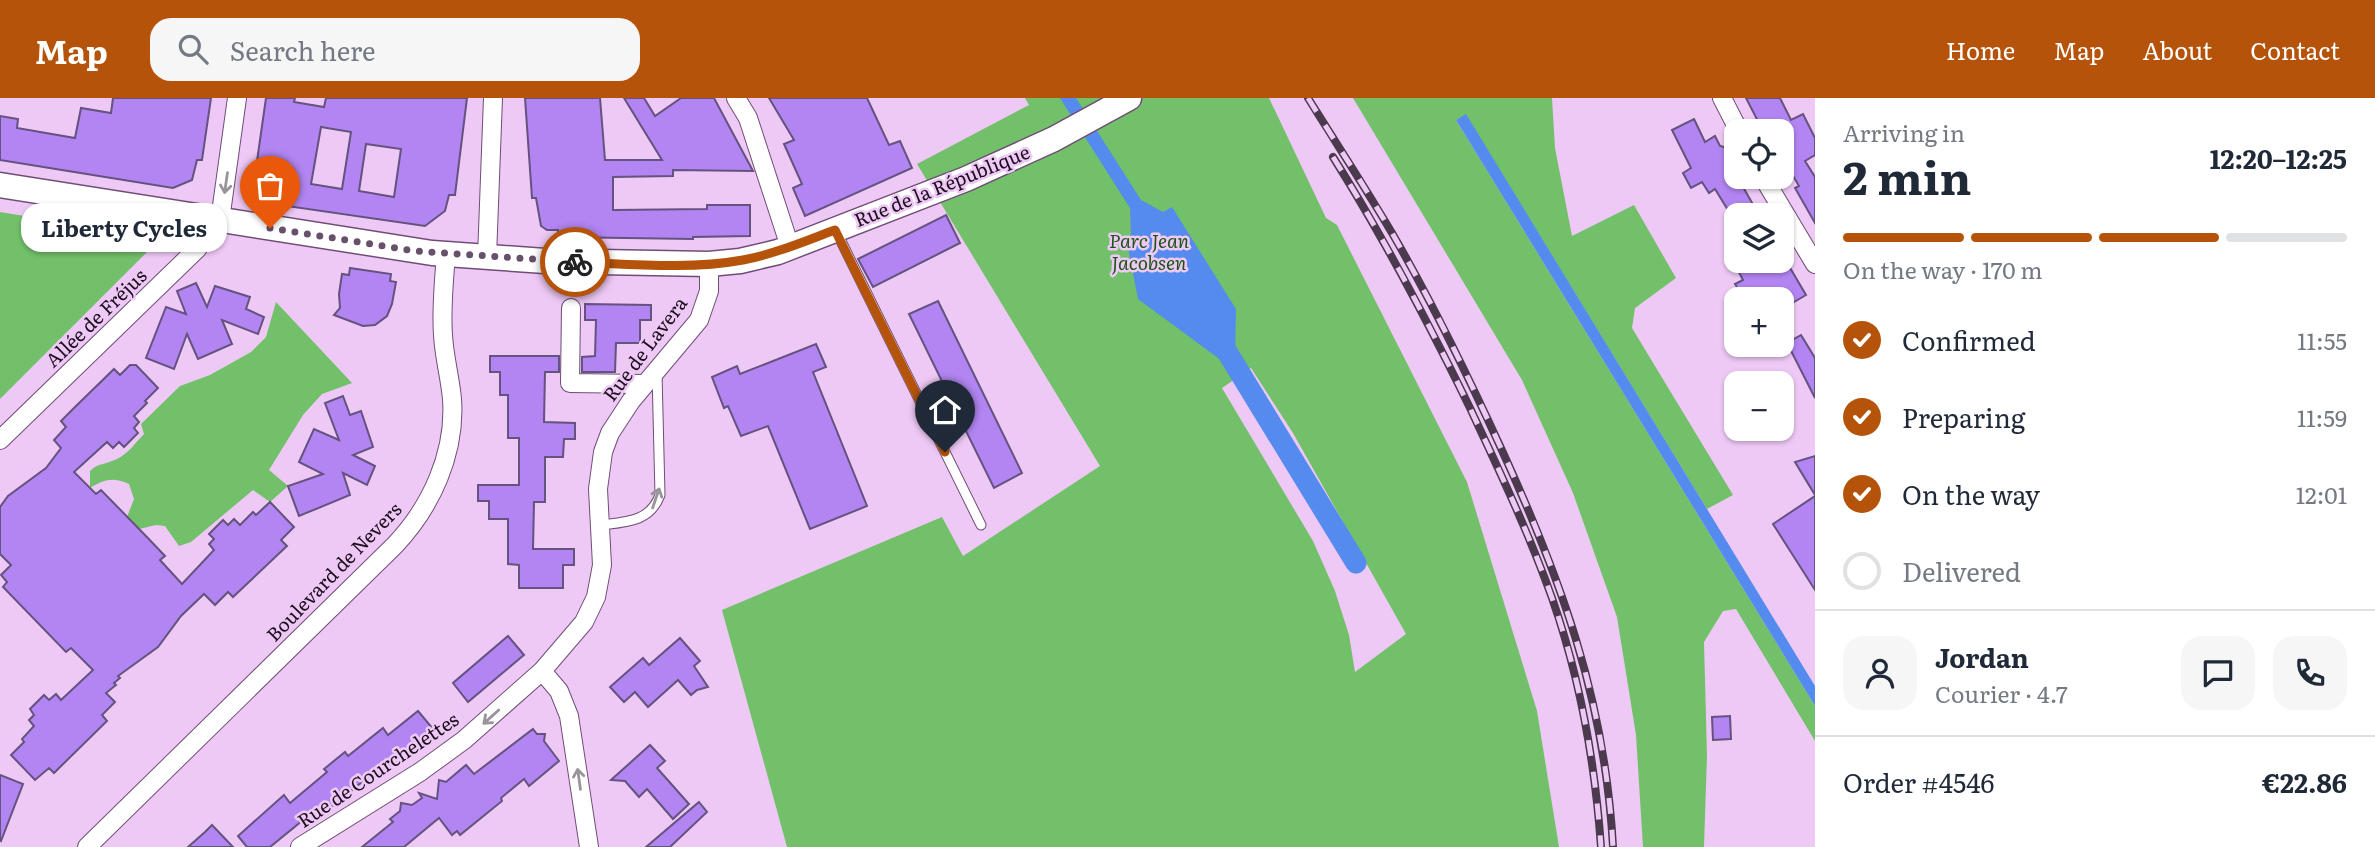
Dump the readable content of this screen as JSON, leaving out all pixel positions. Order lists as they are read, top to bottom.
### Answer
{
  "streets": {
    "street": [
      "Rue de la République",
      "Allée de Fréjus",
      "Rue de Lavera",
      "Boulevard de Nevers",
      "Rue de Courchelettes"
    ]
  },
  "crossings": [
    ["Rue de la République", "Allée de Fréjus"],
    ["Rue de la République", "Rue de Lavera"],
    ["Rue de la République", "Boulevard de Nevers"],
    ["Rue de Lavera", "Rue de Courchelettes"]
  ],
  "one_way": ["Rue de Courchelettes"],
  "parks": ["Parc Jean Jacobsen"],
  "places": ["Liberty Cycles"],
  "page": {
    "header": "Map",
    "search": "Search here",
    "nav": [
      "Home",
      "Map",
      "About",
      "Contact"
    ],
    "heading": ["2 min", "Arriving in", "12:20–12:25"],
    "panel": [
      "Jordan",
      "Courier · 4.7",
      "Order #4546",
      "€22.86"
    ],
    "map_buttons": ["+", "−"],
    "bubble": "Liberty Cycles",
    "bar": "On the way · 170 m",
    "list": [
      ["Confirmed", "11:55"],
      ["Preparing", "11:59"],
      ["On the way", "12:01"],
      "Delivered"
    ]
  }
}
